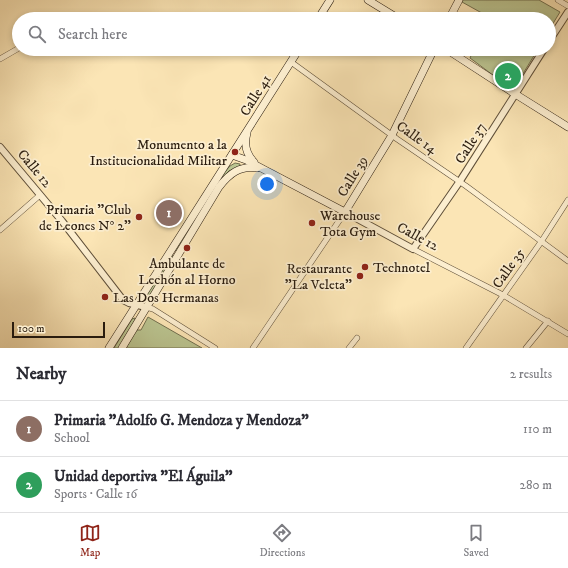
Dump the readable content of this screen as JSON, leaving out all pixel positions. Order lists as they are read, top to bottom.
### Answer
{
  "streets": {
    "main road": ["Calle 41", "Calle 12", "Calle 39"],
    "street": ["Calle 14", "Calle 37", "Calle 35"]
  },
  "crossings": [
    ["Calle 41", "Calle 14"],
    ["Calle 41", "Calle 12"],
    ["Calle 14", "Calle 37"],
    ["Calle 14", "Calle 39"],
    ["Calle 14", "Calle 35"],
    ["Calle 37", "Calle 12"],
    ["Calle 12", "Calle 39"],
    ["Calle 12", "Calle 35"]
  ],
  "places": [
    "Monumento a la Institucionalidad Militar",
    "Primaria \"Club de Leones N° 2\"",
    "Warehouse Tota Gym",
    "Ambulante de Lechón al Horno",
    "Technotel",
    "Restaurante \"La Veleta\"",
    "Las Dos Hermanas"
  ],
  "scale_bar": "100 m",
  "page": {
    "search": "Search here",
    "pins": ["2", "1"],
    "scale": "100 m",
    "heading": ["Nearby", "2 results"],
    "list": [
      {
        "mark": "1",
        "name": "Primaria \"Adolfo G. Mendoza y Mendoza\"",
        "note": "School",
        "value": "110 m"
      },
      {
        "mark": "2",
        "name": "Unidad deportiva \"El Águila\"",
        "note": "Sports · Calle 16",
        "value": "280 m"
      }
    ],
    "nav": ["Map", "Directions", "Saved"]
  }
}
